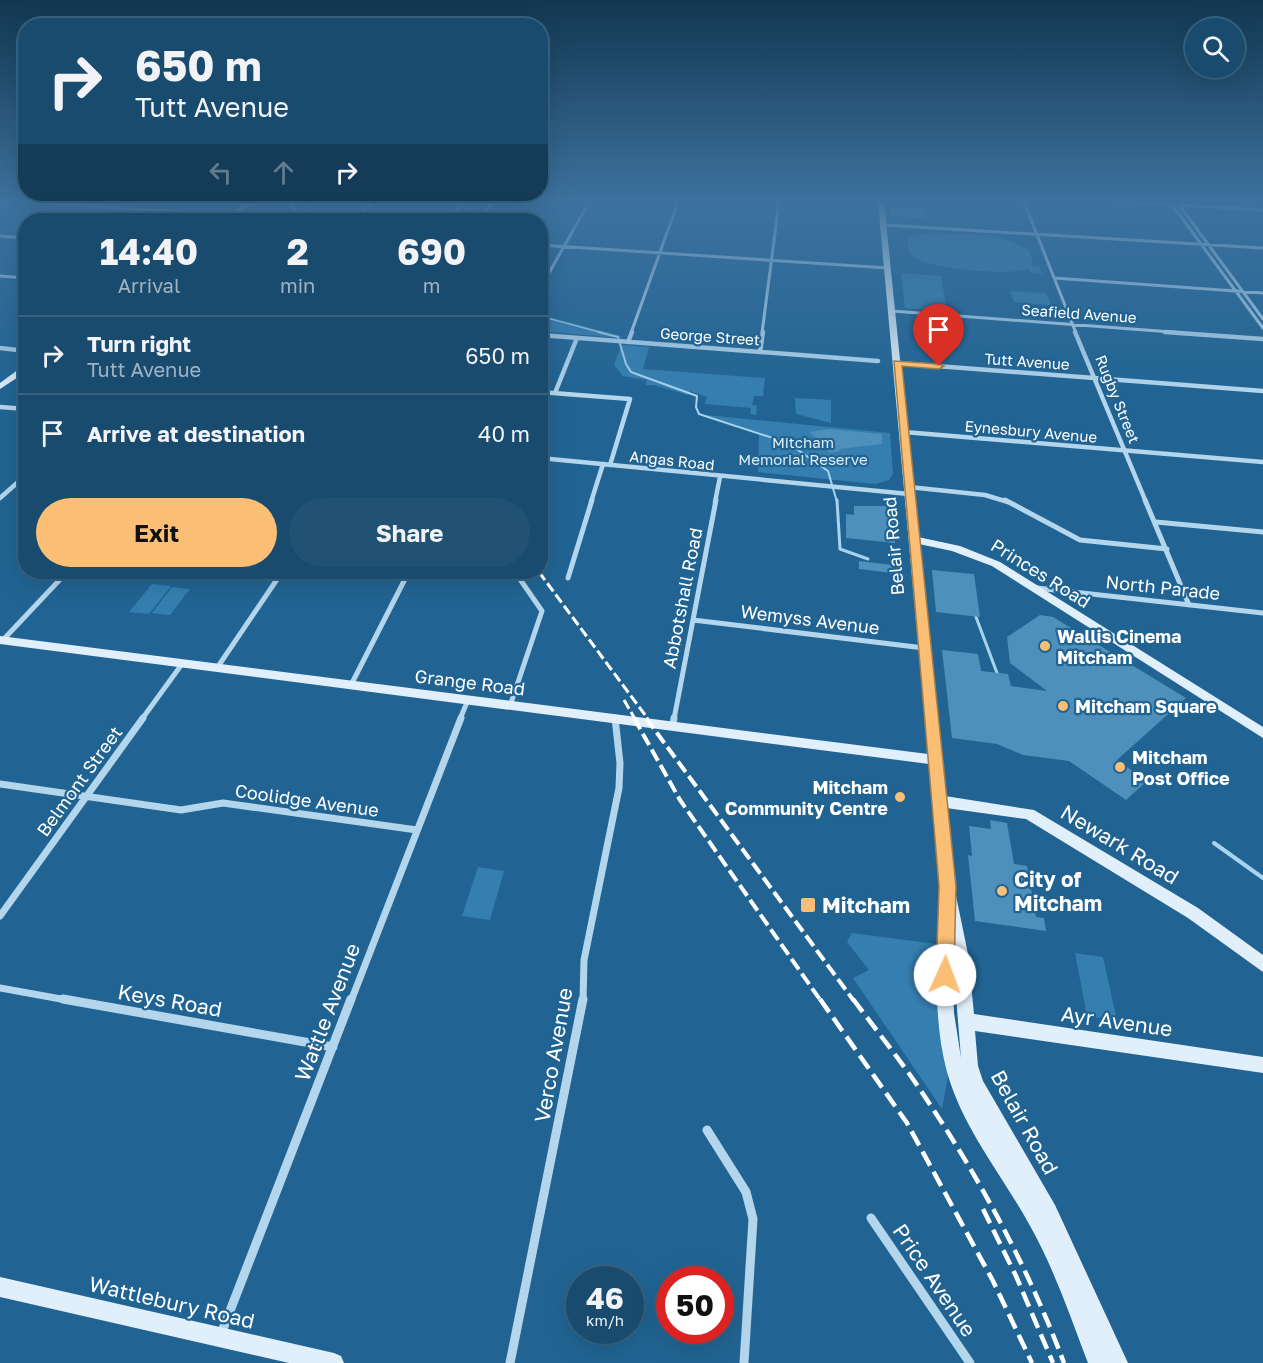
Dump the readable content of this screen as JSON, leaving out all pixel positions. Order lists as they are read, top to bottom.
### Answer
{
  "streets": {
    "street": [
      "Seafield Avenue",
      "George Street",
      "Tutt Avenue",
      "Rugby Street",
      "Eynesbury Avenue",
      "Angas Road",
      "Belair Road",
      "Princes Road",
      "North Parade",
      "Abbotshall Road",
      "Wemyss Avenue",
      "Grange Road",
      "Belmont Street",
      "Coolidge Avenue",
      "Newark Road",
      "Keys Road",
      "Wattle Avenue",
      "Ayr Avenue",
      "Verco Avenue",
      "Price Avenue",
      "Wattlebury Road"
    ]
  },
  "crossings": [
    ["Seafield Avenue", "Rugby Street"],
    ["Seafield Avenue", "Belair Road"],
    ["Tutt Avenue", "Rugby Street"],
    ["Tutt Avenue", "Belair Road"],
    ["Rugby Street", "Eynesbury Avenue"],
    ["Rugby Street", "Angas Road"],
    ["Rugby Street", "North Parade"],
    ["Eynesbury Avenue", "Belair Road"],
    ["Angas Road", "Belair Road"],
    ["Angas Road", "Abbotshall Road"],
    ["Belair Road", "Princes Road"],
    ["Belair Road", "Wemyss Avenue"],
    ["Belair Road", "Grange Road"],
    ["Belair Road", "Newark Road"],
    ["Belair Road", "Ayr Avenue"],
    ["Princes Road", "North Parade"],
    ["Abbotshall Road", "Wemyss Avenue"],
    ["Abbotshall Road", "Grange Road"],
    ["Grange Road", "Belmont Street"],
    ["Grange Road", "Wattle Avenue"],
    ["Grange Road", "Verco Avenue"],
    ["Belmont Street", "Coolidge Avenue"],
    ["Coolidge Avenue", "Wattle Avenue"],
    ["Keys Road", "Wattle Avenue"],
    ["Wattle Avenue", "Wattlebury Road"]
  ],
  "parks": ["Mitcham Memorial Reserve"],
  "places": {
    "other": [
      "Wallis Cinema Mitcham",
      "Mitcham Square",
      "Mitcham Post Office",
      "Mitcham Community Centre",
      "City of Mitcham"
    ],
    "transit": ["Mitcham"]
  },
  "page": {
    "turn": ["650 m", "Tutt Avenue"],
    "eta": [
      "14:40",
      "Arrival",
      "2",
      "min",
      "690",
      "m"
    ],
    "list": [
      {
        "name": "Turn right",
        "note": "Tutt Avenue",
        "value": "650 m"
      },
      {
        "name": "Arrive at destination",
        "value": "40 m"
      }
    ],
    "buttons": ["Exit", "Share"],
    "speed": "46 km/h",
    "limit": "50"
  }
}
